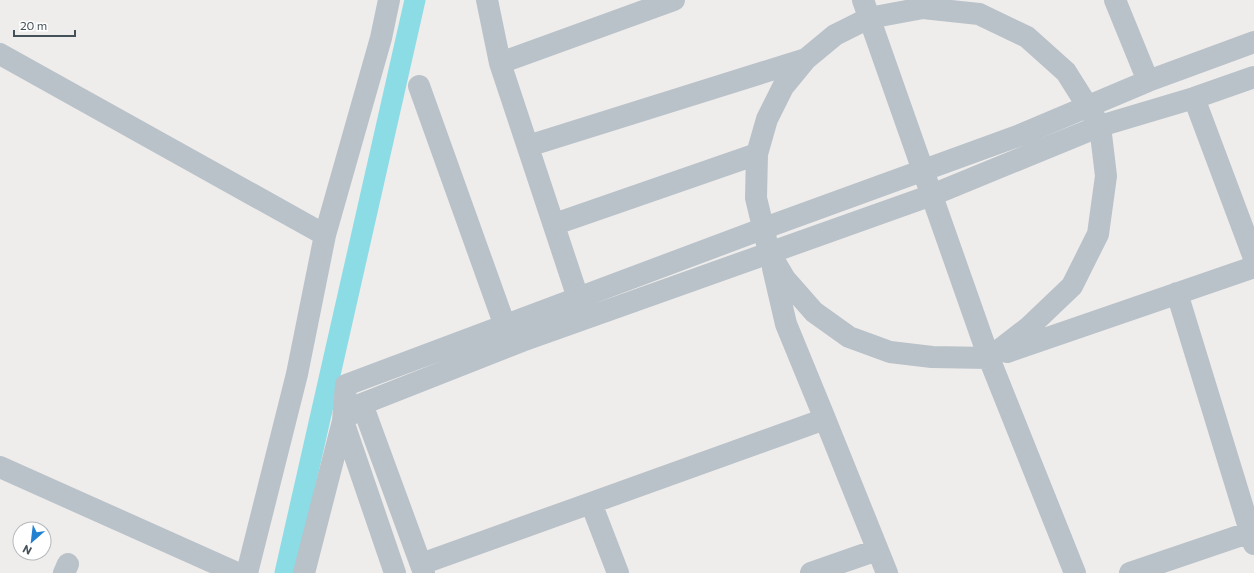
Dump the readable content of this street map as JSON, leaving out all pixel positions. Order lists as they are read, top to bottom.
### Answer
{
  "scale_bar": "20 m",
  "north": "bottom left"
}
